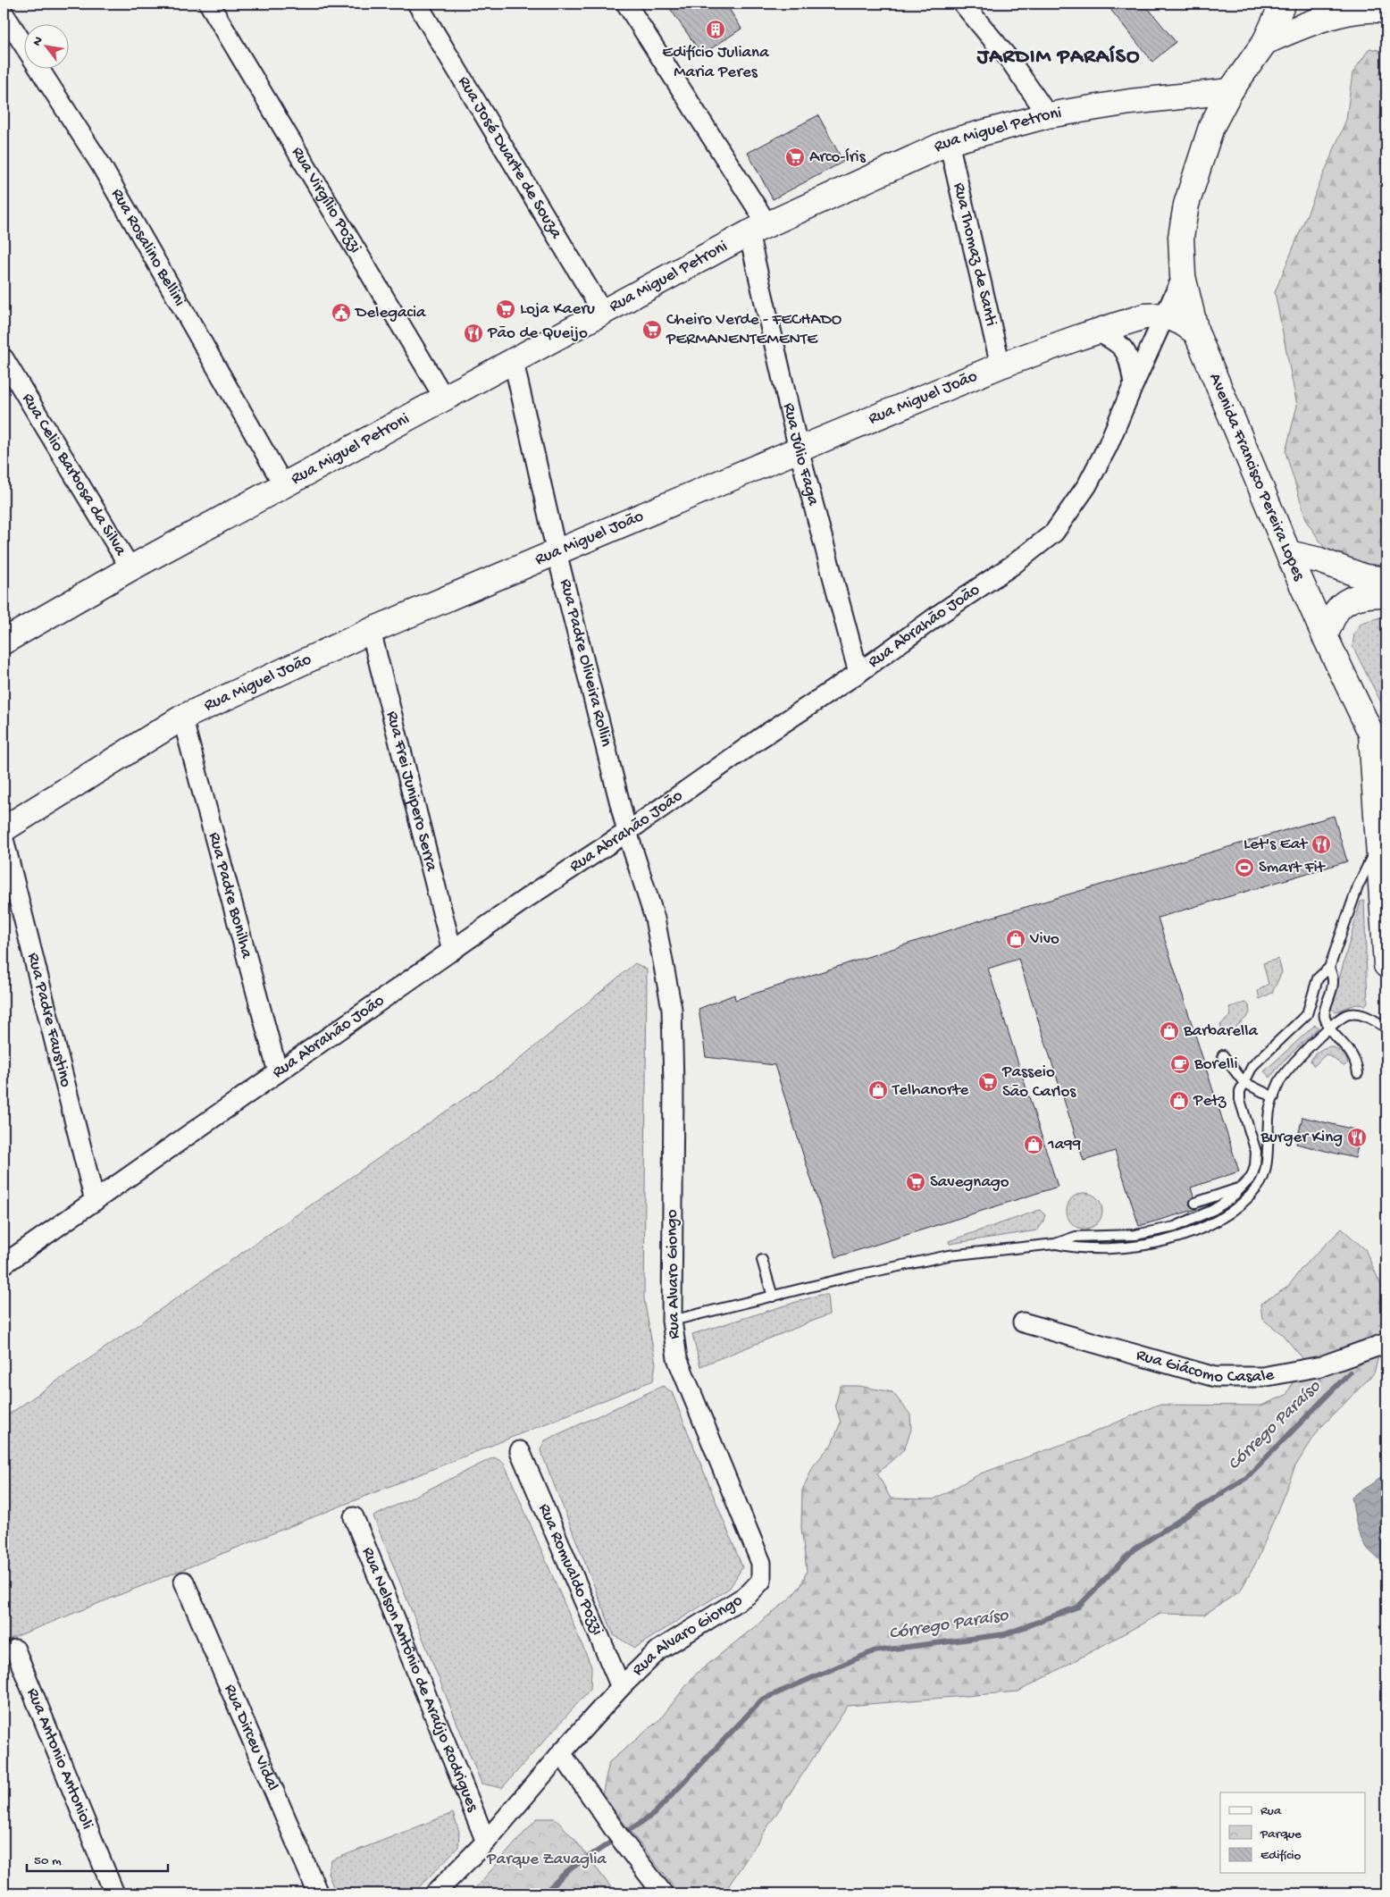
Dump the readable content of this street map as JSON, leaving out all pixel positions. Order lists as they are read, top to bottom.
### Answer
{
  "streets": {
    "main road": ["Rua Miguel Petroni", "Rua Miguel João", "Avenida Francisco Pereira Lopes"],
    "street": [
      "Rua José Duarte de Souza",
      "Rua Virgílio Pozzi",
      "Rua Rosalino Bellini",
      "Rua Thomaz de Santi",
      "Rua Júlio Faga",
      "Rua Celio Barbosa da Silva",
      "Rua Abrahão João",
      "Rua Padre Oliveira Rollin",
      "Rua Frei Junipero Serra",
      "Rua Padre Bonilha",
      "Rua Padre Faustino",
      "Rua Alvaro Giongo",
      "Rua Giácomo Casale",
      "Rua Romualdo Pozzi",
      "Rua Nelson Antônio de Araújo Rodrigues",
      "Rua Dirceu Vidal",
      "Rua Antonio Antonioli"
    ]
  },
  "crossings": [
    ["Rua Miguel Petroni", "Rua José Duarte de Souza"],
    ["Rua Miguel Petroni", "Rua Virgílio Pozzi"],
    ["Rua Miguel Petroni", "Rua Rosalino Bellini"],
    ["Rua Miguel Petroni", "Rua Thomaz de Santi"],
    ["Rua Miguel Petroni", "Rua Júlio Faga"],
    ["Rua Miguel Petroni", "Rua Celio Barbosa da Silva"],
    ["Rua Miguel Petroni", "Avenida Francisco Pereira Lopes"],
    ["Rua Miguel Petroni", "Rua Padre Oliveira Rollin"],
    ["Rua Thomaz de Santi", "Rua Miguel João"],
    ["Rua Miguel João", "Rua Júlio Faga"],
    ["Rua Miguel João", "Rua Abrahão João"],
    ["Rua Miguel João", "Rua Padre Oliveira Rollin"],
    ["Rua Miguel João", "Rua Frei Junipero Serra"],
    ["Rua Miguel João", "Rua Padre Bonilha"],
    ["Rua Júlio Faga", "Rua Abrahão João"],
    ["Avenida Francisco Pereira Lopes", "Rua Abrahão João"],
    ["Rua Abrahão João", "Rua Padre Oliveira Rollin"],
    ["Rua Abrahão João", "Rua Frei Junipero Serra"],
    ["Rua Abrahão João", "Rua Padre Bonilha"],
    ["Rua Abrahão João", "Rua Padre Faustino"],
    ["Rua Abrahão João", "Rua Alvaro Giongo"],
    ["Rua Padre Oliveira Rollin", "Rua Alvaro Giongo"],
    ["Rua Alvaro Giongo", "Rua Romualdo Pozzi"],
    ["Rua Alvaro Giongo", "Rua Nelson Antônio de Araújo Rodrigues"]
  ],
  "districts": ["JARDIM PARAÍSO"],
  "water": ["Córrego Paraíso"],
  "parks": ["Parque Zavaglia"],
  "places": {
    "building": ["Edifício Juliana Maria Peres"],
    "supermarket": [
      "Arco-Íris",
      "Loja Kaeru",
      "Cheiro Verde - FECHADO PERMANENTEMENTE",
      "Passeio São Carlos",
      "Savegnago"
    ],
    "public building": ["Delegacia"],
    "restaurant": ["Pão de Queijo", "Let's Eat", "Burger King"],
    "sports": ["Smart Fit"],
    "shop": [
      "Vivo",
      "Barbarella",
      "Telhanorte",
      "Petz",
      "1a99"
    ],
    "cafe": ["Borelli"]
  },
  "legend": ["Rua", "Parque", "Edifício"],
  "scale_bar": "50 m",
  "north": "top left"
}
